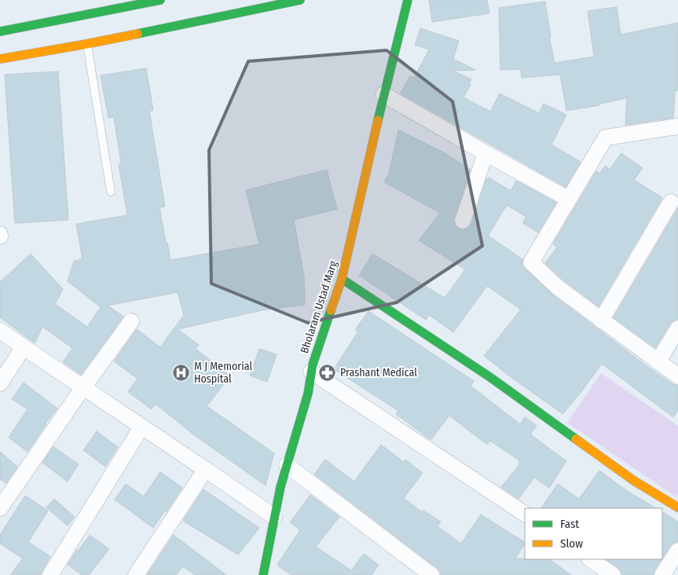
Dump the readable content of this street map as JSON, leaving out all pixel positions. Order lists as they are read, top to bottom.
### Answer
{
  "streets": {
    "street": ["Bholaram Ustad Marg"]
  },
  "places": {
    "hospital": ["M J Memorial Hospital"],
    "pharmacy": ["Prashant Medical"]
  },
  "legend": ["Fast", "Slow"]
}
